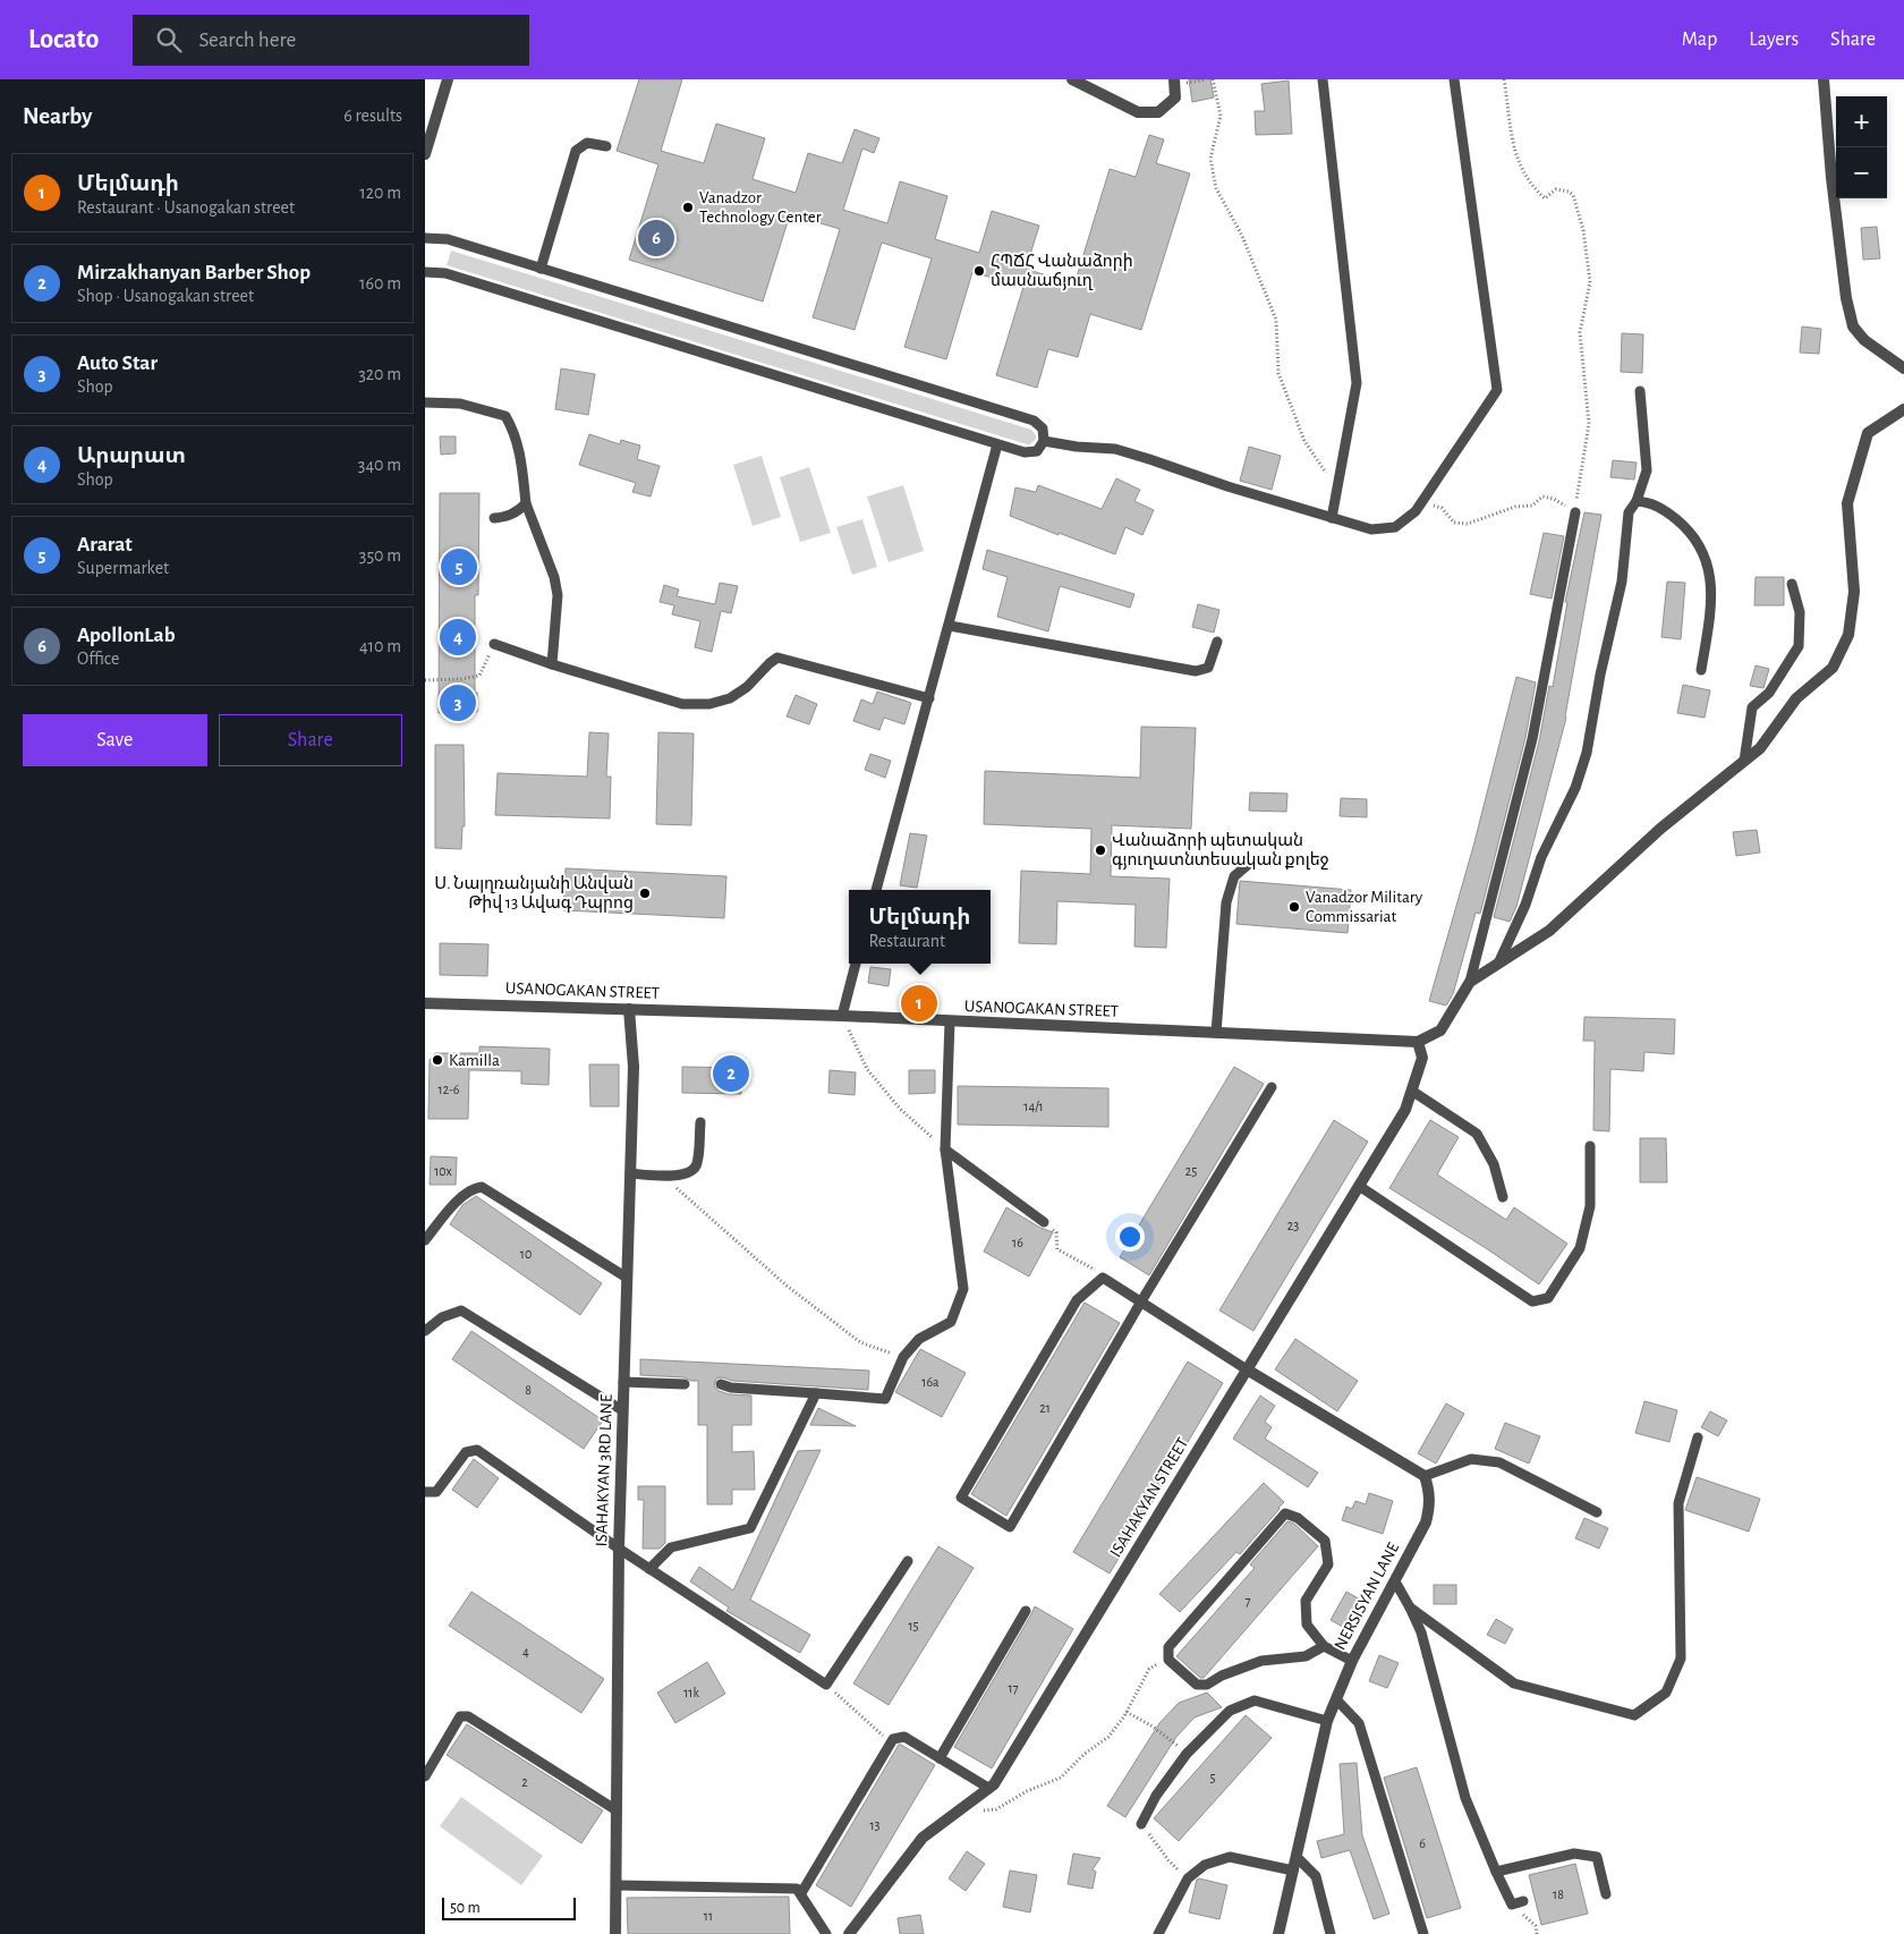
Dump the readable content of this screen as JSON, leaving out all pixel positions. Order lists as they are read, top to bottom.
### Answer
{
  "streets": {
    "street": [
      "USANOGAKAN STREET",
      "ISAHAKYAN 3RD LANE",
      "ISAHAKYAN STREET",
      "NERSISYAN LANE"
    ]
  },
  "crossings": [
    ["USANOGAKAN STREET", "ISAHAKYAN 3RD LANE"],
    ["USANOGAKAN STREET", "ISAHAKYAN STREET"]
  ],
  "places": [
    "Vanadzor Technology Center",
    "ՀՊՃՀ Վանաձորի մասնաճյուղ",
    "Վանաձորի պետական գյուղատնտեսական քոլեջ",
    "Ս. Նալղռանյանի Անվան Թիվ 13 Ավագ Դպրոց",
    "Vanadzor Military Commissariat",
    "Kamilla"
  ],
  "house_numbers": [
    "12-6",
    "14/1",
    "10x",
    "25",
    "23",
    "16",
    "10",
    "16a",
    "8",
    "21",
    "7",
    "15",
    "4",
    "17",
    "11k",
    "5",
    "2",
    "13",
    "6",
    "18",
    "11"
  ],
  "scale_bar": "50 m",
  "page": {
    "header": "Locato",
    "search": "Search here",
    "nav": ["Map", "Layers", "Share"],
    "heading": ["Nearby", "6 results"],
    "map_buttons": ["+", "−"],
    "list": [
      {
        "mark": "1",
        "name": "Մելմադի",
        "note": "Restaurant · Usanogakan street",
        "value": "120 m"
      },
      {
        "mark": "2",
        "name": "Mirzakhanyan Barber Shop",
        "note": "Shop · Usanogakan street",
        "value": "160 m"
      },
      {
        "mark": "3",
        "name": "Auto Star",
        "note": "Shop",
        "value": "320 m"
      },
      {
        "mark": "4",
        "name": "Արարատ",
        "note": "Shop",
        "value": "340 m"
      },
      {
        "mark": "5",
        "name": "Ararat",
        "note": "Supermarket",
        "value": "350 m"
      },
      {
        "mark": "6",
        "name": "ApollonLab",
        "note": "Office",
        "value": "410 m"
      }
    ],
    "pins": [
      "6",
      "5",
      "4",
      "3",
      "1",
      "2"
    ],
    "buttons": ["Save", "Share"],
    "popup": ["Մելմադի", "Restaurant"],
    "scale": "50 m"
  }
}
